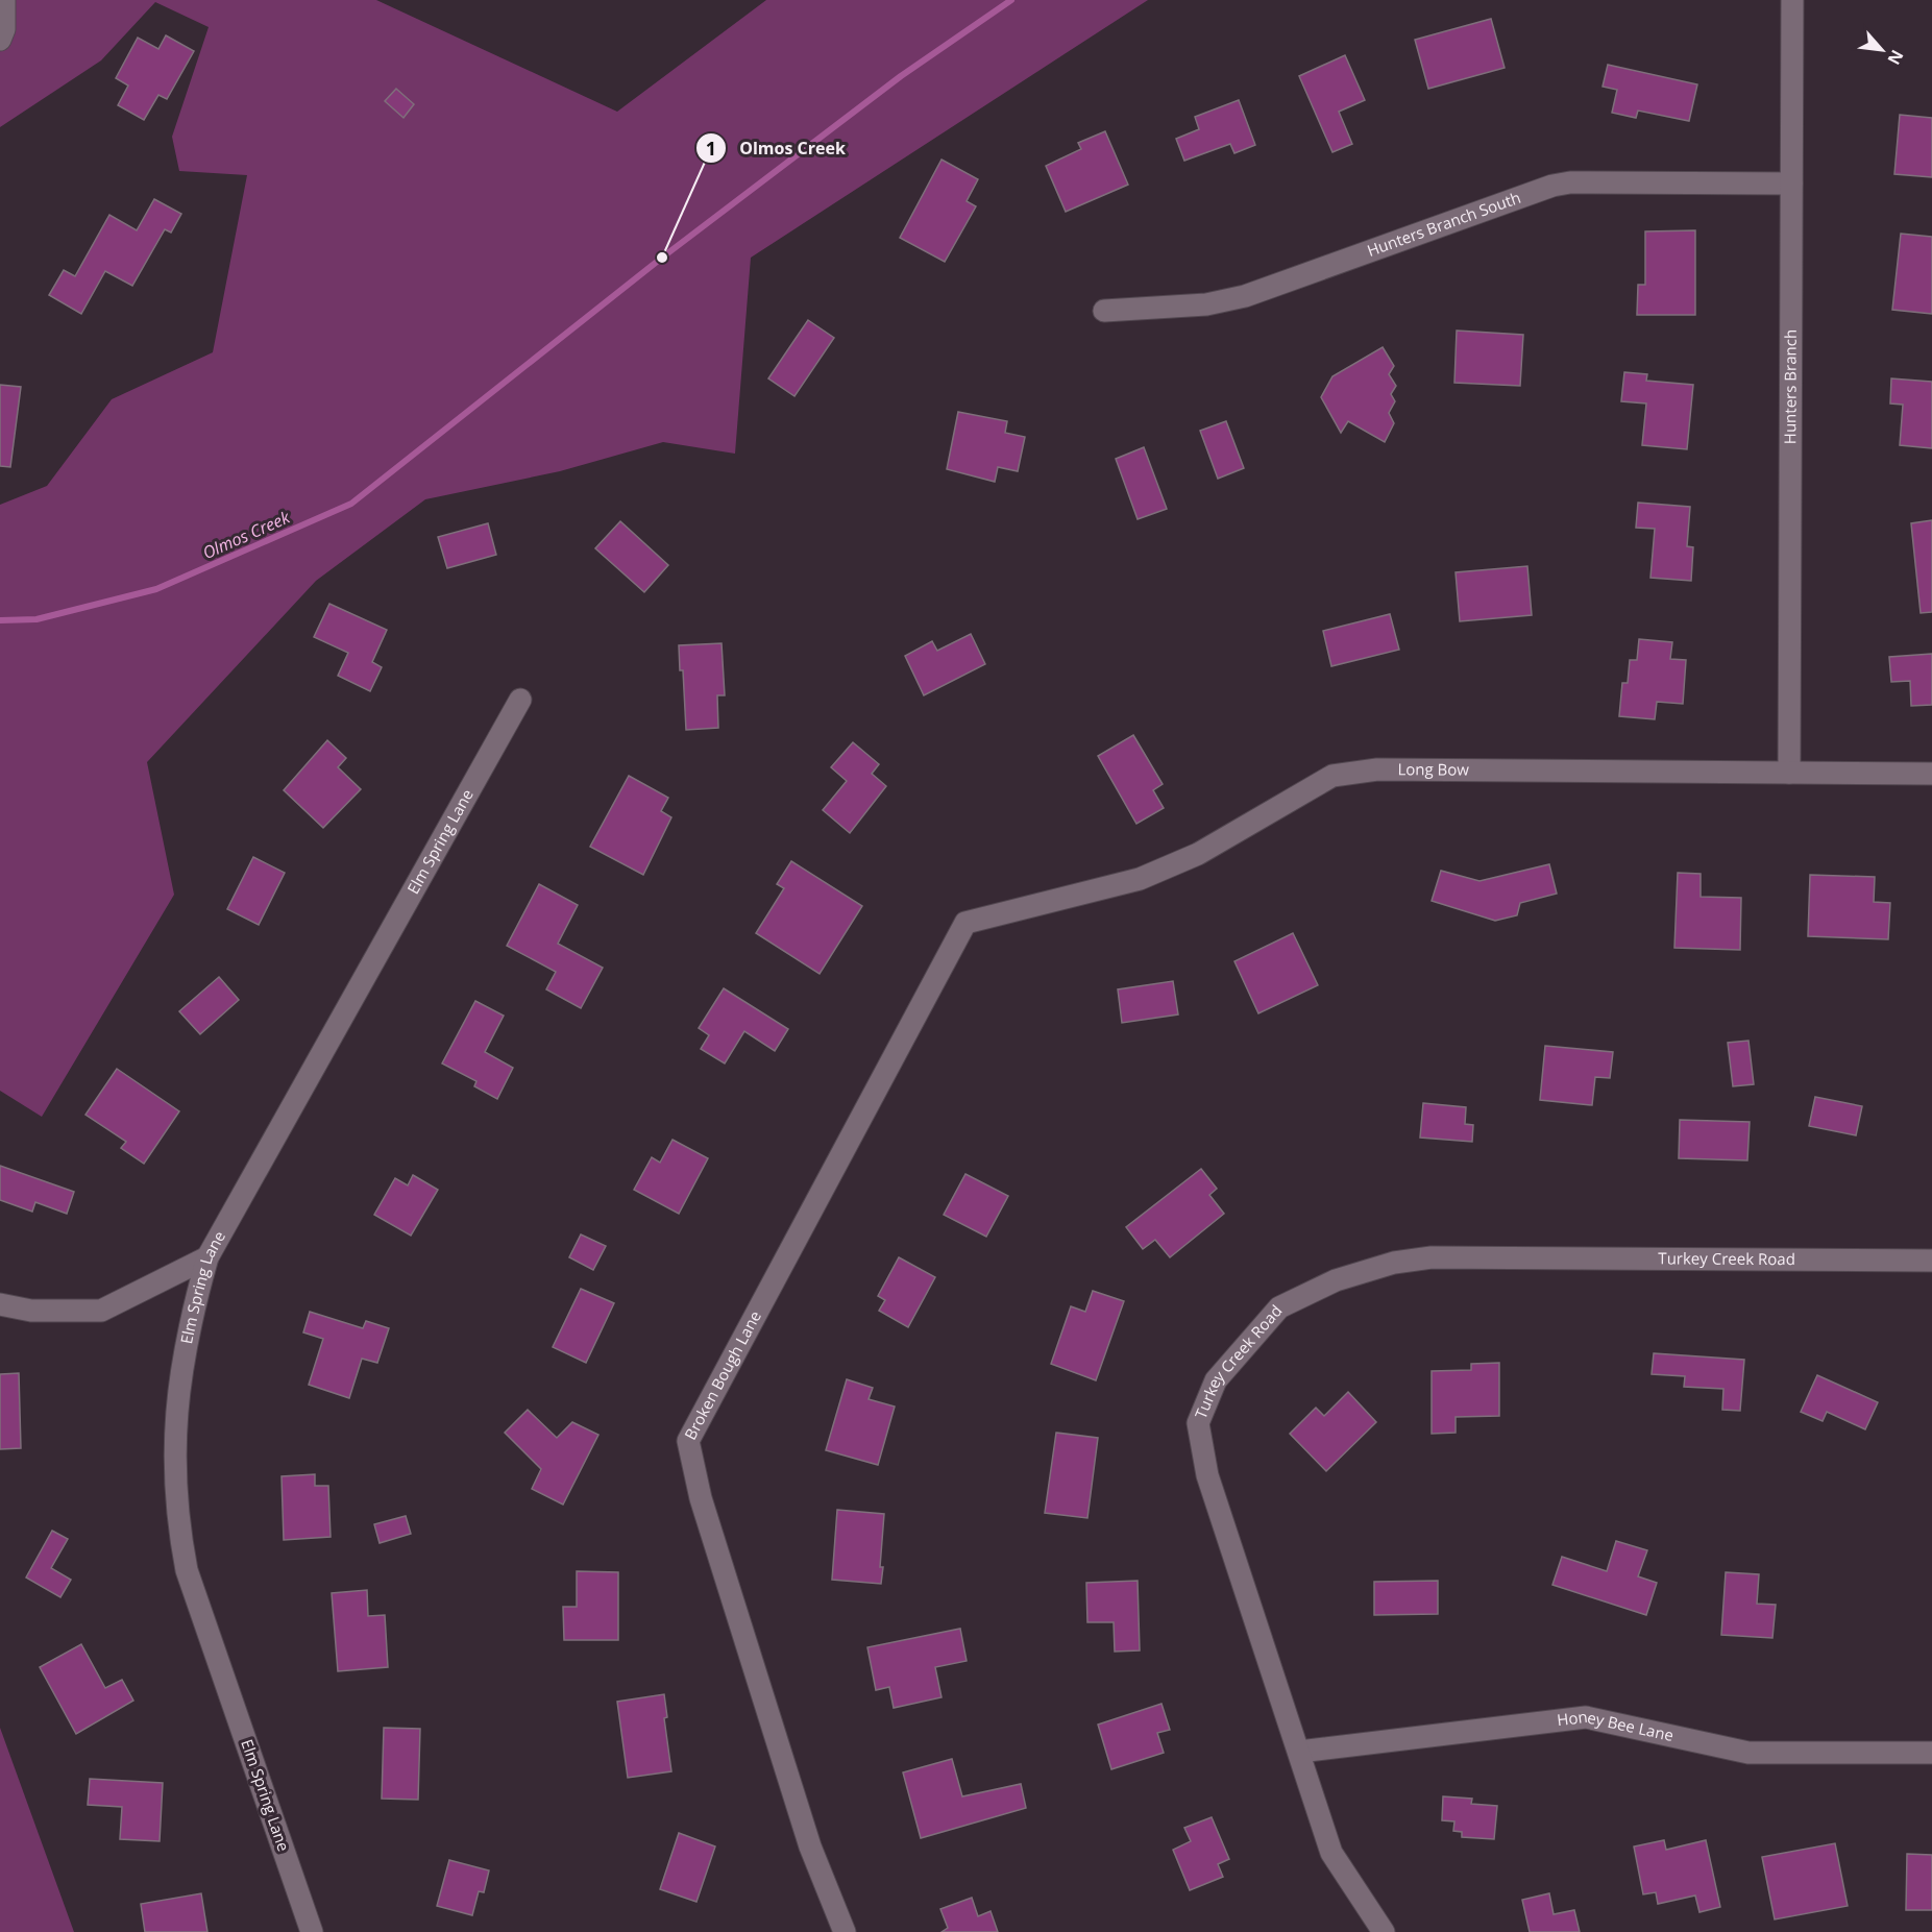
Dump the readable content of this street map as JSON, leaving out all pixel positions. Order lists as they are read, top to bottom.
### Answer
{
  "streets": {
    "street": [
      "Hunters Branch South",
      "Hunters Branch",
      "Long Bow",
      "Elm Spring Lane",
      "Turkey Creek Road",
      "Broken Bough Lane",
      "Honey Bee Lane"
    ]
  },
  "crossings": [
    ["Hunters Branch South", "Hunters Branch"],
    ["Hunters Branch", "Long Bow"],
    ["Long Bow", "Broken Bough Lane"],
    ["Turkey Creek Road", "Honey Bee Lane"]
  ],
  "water": ["Olmos Creek"],
  "places": ["Olmos Creek"],
  "north": "bottom right"
}
